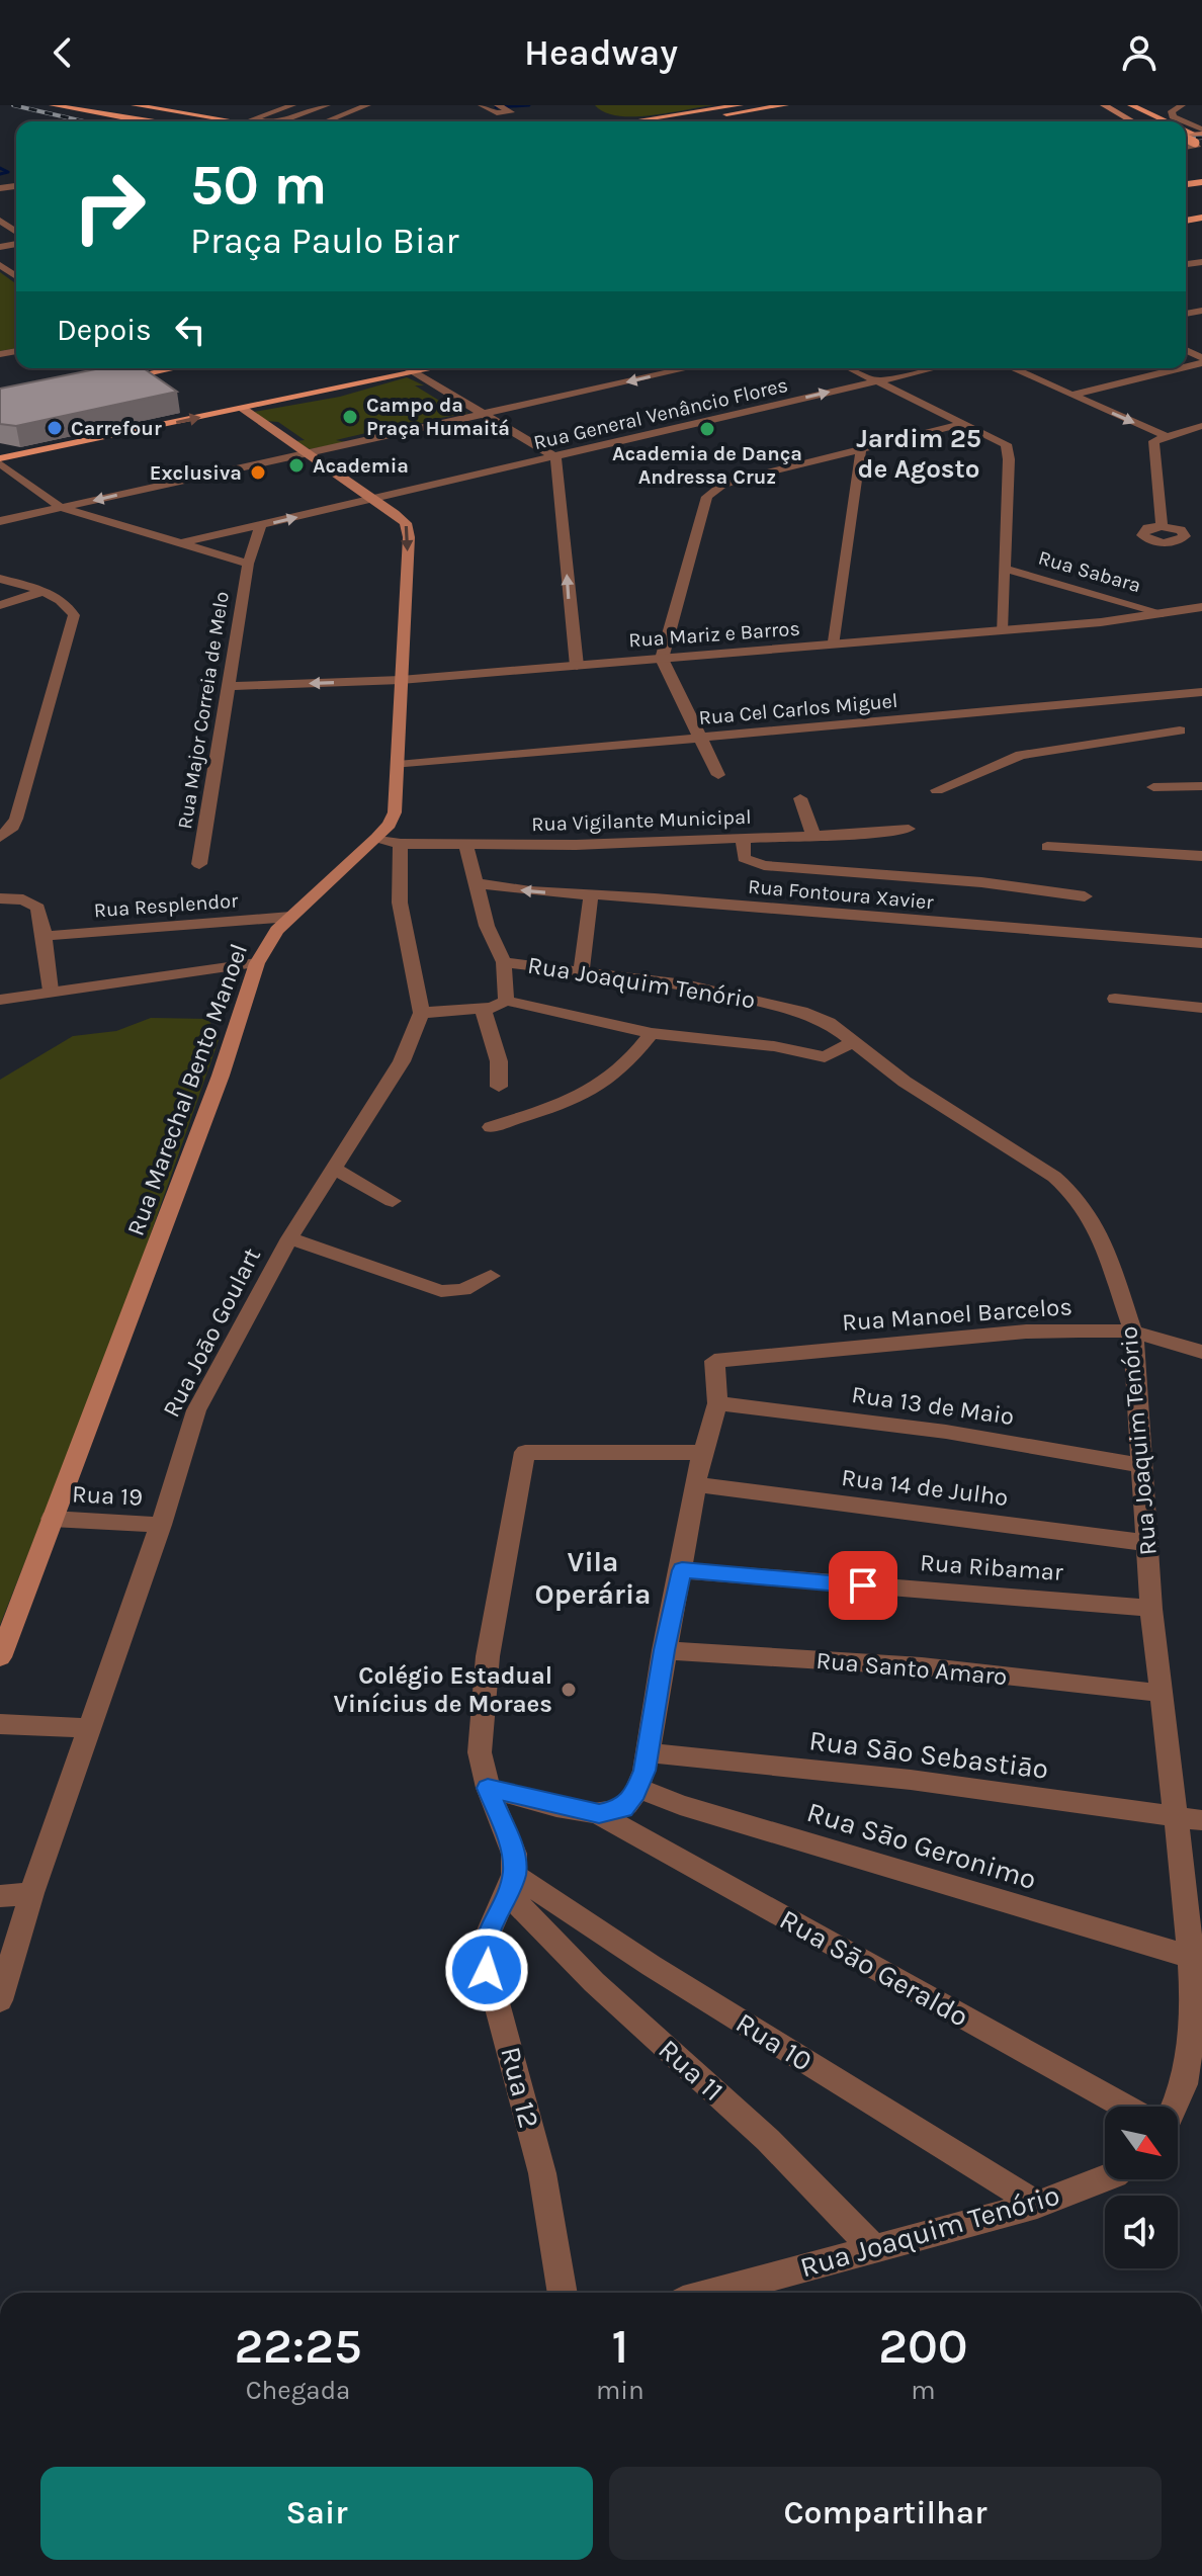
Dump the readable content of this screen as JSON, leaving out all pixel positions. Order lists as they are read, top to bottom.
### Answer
{
  "streets": {
    "main road": ["Rua Marechal Bento Manoel"],
    "street": [
      "Rua General Venâncio Flores",
      "Rua Sabara",
      "Rua Mariz e Barros",
      "Rua Cel Carlos Miguel",
      "Rua Major Correia de Melo",
      "Rua Vigilante Municipal",
      "Rua Fontoura Xavier",
      "Rua Resplendor",
      "Rua Joaquim Tenório",
      "Rua Manoel Barcelos",
      "Rua Joāo Goulart",
      "Rua 13 de Maio",
      "Rua 14 de Julho",
      "Rua 19",
      "Rua Ribamar",
      "Rua Santo Amaro",
      "Rua Sāo Sebastiāo",
      "Rua Sāo Geronimo",
      "Rua Sāo Geraldo",
      "Rua 10",
      "Rua 11",
      "Rua 12"
    ]
  },
  "crossings": [
    ["Rua General Venâncio Flores", "Rua Major Correia de Melo"],
    ["Rua General Venâncio Flores", "Rua Marechal Bento Manoel"],
    ["Rua Sabara", "Rua Mariz e Barros"],
    ["Rua Mariz e Barros", "Rua Major Correia de Melo"],
    ["Rua Mariz e Barros", "Rua Marechal Bento Manoel"],
    ["Rua Cel Carlos Miguel", "Rua Marechal Bento Manoel"],
    ["Rua Vigilante Municipal", "Rua Marechal Bento Manoel"],
    ["Rua Resplendor", "Rua Marechal Bento Manoel"],
    ["Rua Joaquim Tenório", "Rua Manoel Barcelos"],
    ["Rua Joaquim Tenório", "Rua 13 de Maio"],
    ["Rua Joaquim Tenório", "Rua 14 de Julho"],
    ["Rua Joaquim Tenório", "Rua Ribamar"],
    ["Rua Joaquim Tenório", "Rua Santo Amaro"],
    ["Rua Joaquim Tenório", "Rua Sāo Sebastiāo"],
    ["Rua Joaquim Tenório", "Rua Sāo Geronimo"],
    ["Rua Joaquim Tenório", "Rua 10"],
    ["Rua Joaquim Tenório", "Rua 11"],
    ["Rua Marechal Bento Manoel", "Rua 19"],
    ["Rua Manoel Barcelos", "Rua 13 de Maio"],
    ["Rua Joāo Goulart", "Rua 19"],
    ["Rua 10", "Rua 11"],
    ["Rua 10", "Rua 12"],
    ["Rua 11", "Rua 12"]
  ],
  "districts": ["Jardim 25 de Agosto", "Vila Operária"],
  "places": [
    "Campo da Praça Humaitá",
    "Carrefour",
    "Academia de Dança Andressa Cruz",
    "Academia",
    "Exclusiva",
    "Colégio Estadual Vinícius de Moraes"
  ],
  "north": "bottom right",
  "page": {
    "header": "Headway",
    "turn": ["50 m", "Praça Paulo Biar"],
    "then": "Depois",
    "eta": [
      "22:25",
      "Chegada",
      "1",
      "min",
      "200",
      "m"
    ],
    "buttons": ["Sair", "Compartilhar"]
  }
}
